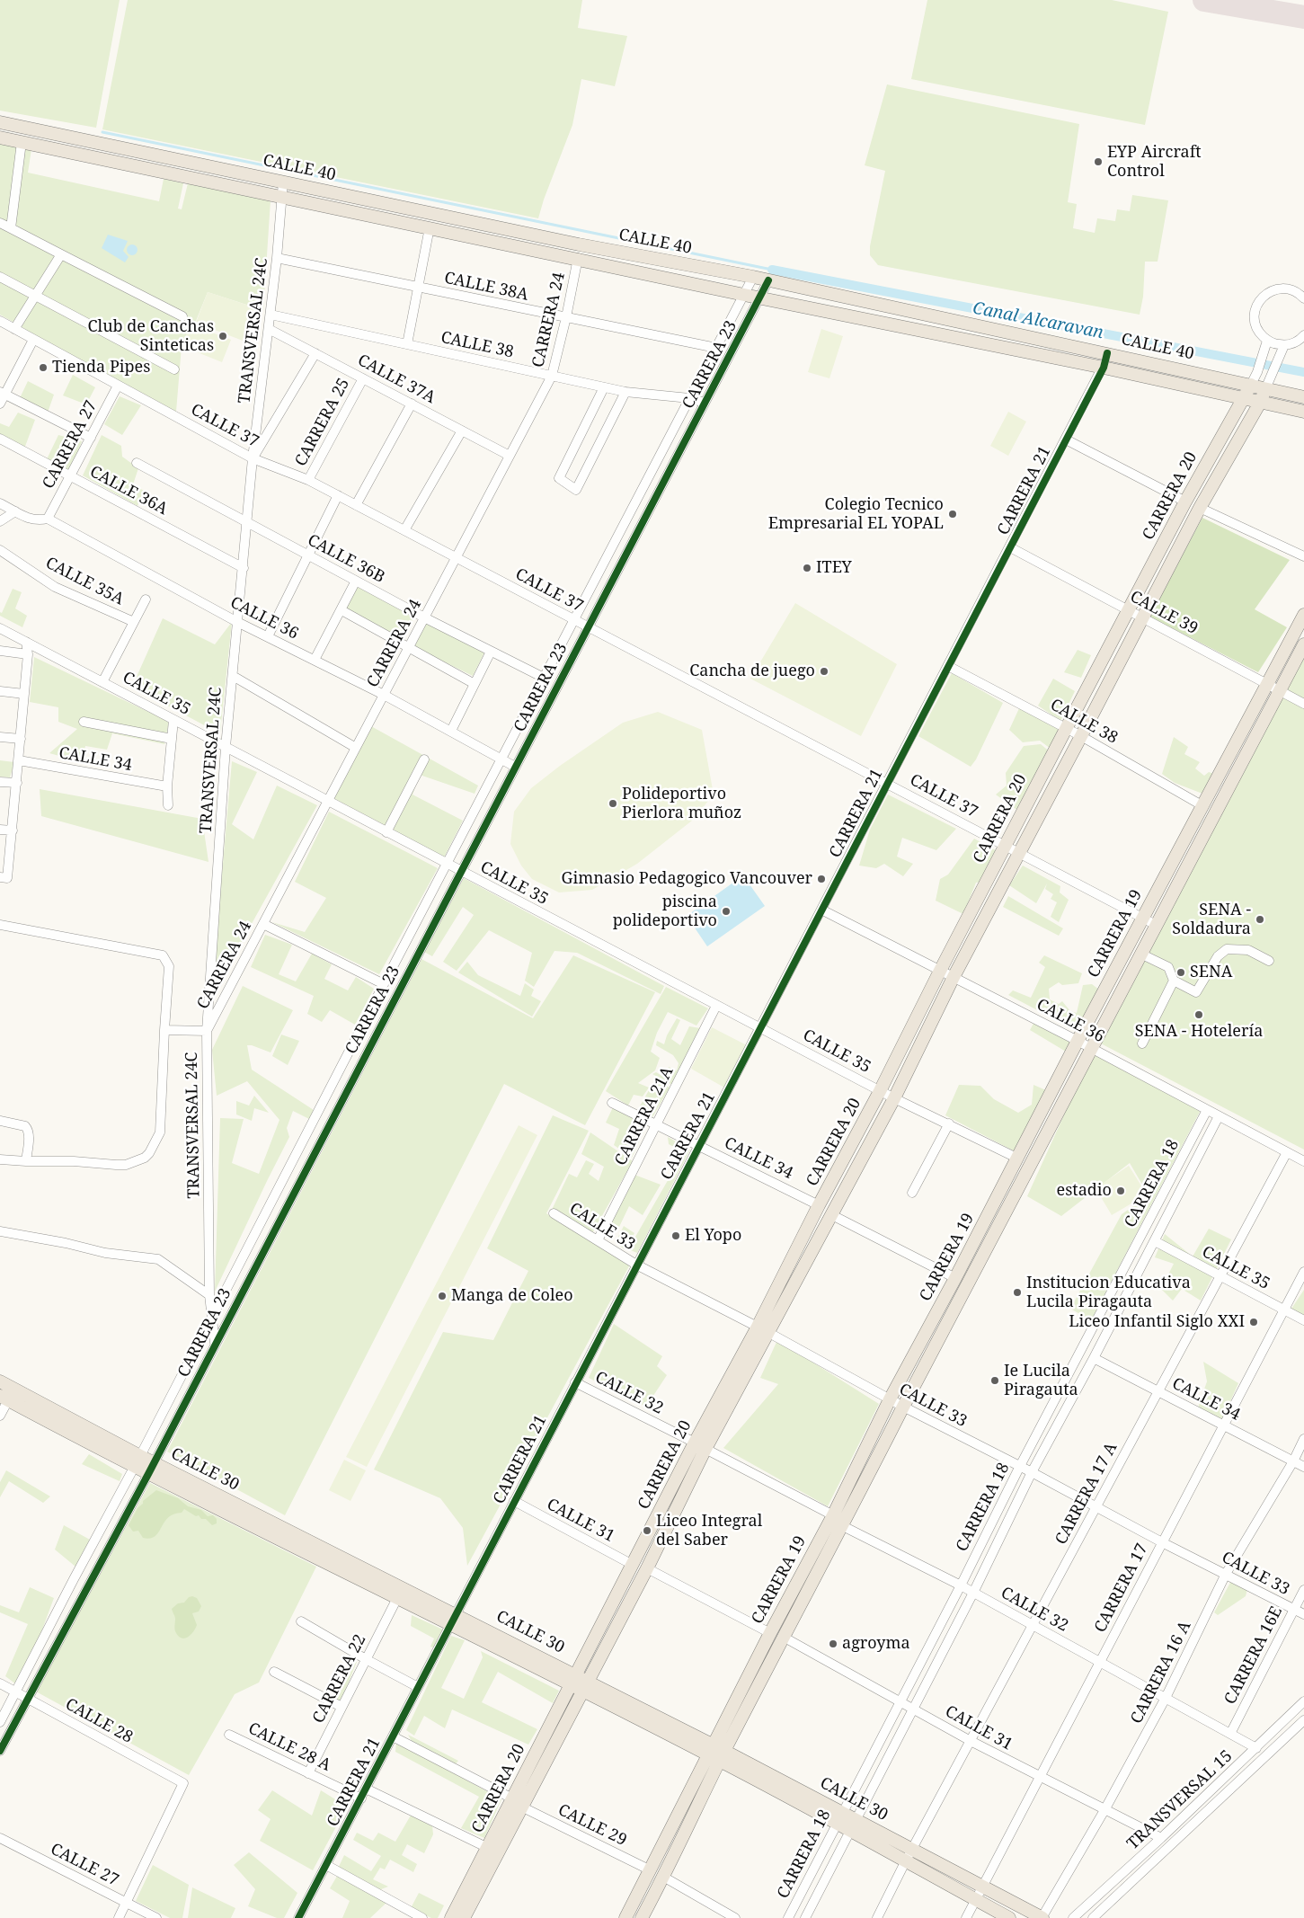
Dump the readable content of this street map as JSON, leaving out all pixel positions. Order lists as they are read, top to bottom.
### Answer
{
  "streets": {
    "main road": [
      "CALLE 40",
      "CARRERA 20",
      "CARRERA 19",
      "CALLE 30"
    ],
    "street": [
      "CALLE 38A",
      "CARRERA 24",
      "TRANSVERSAL 24C",
      "CALLE 38",
      "CARRERA 23",
      "CALLE 37A",
      "CARRERA 25",
      "CALLE 37",
      "CARRERA 27",
      "CALLE 36A",
      "CARRERA 21",
      "CALLE 36B",
      "CALLE 35A",
      "CALLE 39",
      "CALLE 36",
      "CALLE 35",
      "CALLE 34",
      "CARRERA 21A",
      "CARRERA 18",
      "CALLE 33",
      "CALLE 32",
      "CARRERA 17 A",
      "CALLE 31",
      "CARRERA 17",
      "CARRERA 16E",
      "CARRERA 16 A",
      "CARRERA 22",
      "CALLE 28",
      "CALLE 28 A",
      "TRANSVERSAL 15",
      "CALLE 29",
      "CALLE 27"
    ]
  },
  "crossings": [
    ["CALLE 40", "CARRERA 24"],
    ["CALLE 40", "TRANSVERSAL 24C"],
    ["CALLE 40", "CARRERA 23"],
    ["CALLE 40", "CARRERA 21"],
    ["CALLE 40", "CARRERA 20"],
    ["CALLE 38A", "CARRERA 24"],
    ["CALLE 38A", "TRANSVERSAL 24C"],
    ["CALLE 38A", "CARRERA 23"],
    ["CARRERA 24", "TRANSVERSAL 24C"],
    ["CARRERA 24", "CALLE 38"],
    ["CARRERA 24", "CALLE 37A"],
    ["CARRERA 24", "CALLE 37"],
    ["CARRERA 24", "CALLE 36B"],
    ["CARRERA 24", "CALLE 36"],
    ["CARRERA 24", "CALLE 35"],
    ["TRANSVERSAL 24C", "CALLE 38"],
    ["TRANSVERSAL 24C", "CARRERA 23"],
    ["TRANSVERSAL 24C", "CALLE 37A"],
    ["TRANSVERSAL 24C", "CALLE 37"],
    ["TRANSVERSAL 24C", "CALLE 36A"],
    ["TRANSVERSAL 24C", "CALLE 36B"],
    ["TRANSVERSAL 24C", "CALLE 36"],
    ["TRANSVERSAL 24C", "CALLE 35"],
    ["CALLE 38", "CARRERA 23"],
    ["CALLE 38", "CARRERA 21"],
    ["CALLE 38", "CARRERA 20"],
    ["CALLE 38", "CARRERA 19"],
    ["CARRERA 23", "CALLE 37"],
    ["CARRERA 23", "CALLE 36B"],
    ["CARRERA 23", "CALLE 36"],
    ["CARRERA 23", "CALLE 35"],
    ["CARRERA 23", "CALLE 30"],
    ["CARRERA 23", "CALLE 28"],
    ["CALLE 37A", "CARRERA 25"],
    ["CARRERA 25", "CALLE 37"],
    ["CALLE 37", "CARRERA 27"],
    ["CALLE 37", "CARRERA 21"],
    ["CALLE 37", "CARRERA 20"],
    ["CALLE 37", "CARRERA 19"],
    ["CARRERA 27", "CALLE 36A"],
    ["CARRERA 27", "CALLE 36"],
    ["CARRERA 21", "CALLE 39"],
    ["CARRERA 21", "CALLE 36"],
    ["CARRERA 21", "CALLE 35"],
    ["CARRERA 21", "CALLE 34"],
    ["CARRERA 21", "CALLE 33"],
    ["CARRERA 21", "CALLE 32"],
    ["CARRERA 21", "CALLE 30"],
    ["CARRERA 21", "CALLE 31"],
    ["CARRERA 21", "CALLE 28 A"],
    ["CARRERA 21", "CALLE 29"],
    ["CARRERA 20", "CALLE 39"],
    ["CARRERA 20", "CALLE 36"],
    ["CARRERA 20", "CALLE 35"],
    ["CARRERA 20", "CALLE 34"],
    ["CARRERA 20", "CALLE 33"],
    ["CARRERA 20", "CALLE 32"],
    ["CARRERA 20", "CALLE 30"],
    ["CARRERA 20", "CALLE 31"],
    ["CARRERA 20", "CALLE 29"],
    ["CALLE 39", "CARRERA 19"],
    ["CALLE 36", "CARRERA 19"],
    ["CALLE 36", "CARRERA 18"],
    ["CALLE 36", "CARRERA 17 A"],
    ["CALLE 35", "CARRERA 19"],
    ["CALLE 35", "CARRERA 21A"],
    ["CALLE 35", "CARRERA 18"],
    ["CALLE 35", "CARRERA 17 A"],
    ["CALLE 35", "CARRERA 17"],
    ["CALLE 34", "CARRERA 21A"],
    ["CALLE 34", "CARRERA 18"],
    ["CALLE 34", "CARRERA 17 A"],
    ["CALLE 34", "CARRERA 17"],
    ["CALLE 34", "CARRERA 16 A"],
    ["CARRERA 19", "CALLE 33"],
    ["CARRERA 19", "CALLE 32"],
    ["CARRERA 19", "CALLE 30"],
    ["CARRERA 19", "CALLE 31"],
    ["CARRERA 19", "CALLE 29"],
    ["CARRERA 21A", "CALLE 33"],
    ["CARRERA 18", "CALLE 33"],
    ["CARRERA 18", "CALLE 32"],
    ["CARRERA 18", "CALLE 30"],
    ["CARRERA 18", "CALLE 31"],
    ["CALLE 33", "CARRERA 17 A"],
    ["CALLE 33", "CARRERA 17"],
    ["CALLE 33", "CARRERA 16E"],
    ["CALLE 33", "CARRERA 16 A"],
    ["CALLE 32", "CARRERA 17 A"],
    ["CALLE 32", "CARRERA 17"],
    ["CALLE 32", "CARRERA 16E"],
    ["CALLE 32", "CARRERA 16 A"],
    ["CALLE 32", "TRANSVERSAL 15"],
    ["CALLE 30", "CARRERA 17 A"],
    ["CALLE 30", "CARRERA 17"],
    ["CALLE 30", "CARRERA 16 A"],
    ["CALLE 30", "CARRERA 22"],
    ["CARRERA 17 A", "CALLE 31"],
    ["CALLE 31", "CARRERA 17"],
    ["CALLE 31", "CARRERA 16 A"],
    ["CALLE 31", "TRANSVERSAL 15"],
    ["CARRERA 22", "CALLE 28 A"],
    ["CALLE 28", "CALLE 27"]
  ],
  "water": ["Canal Alcaravan"],
  "places": [
    "EYP Aircraft Control",
    "Club de Canchas Sinteticas",
    "Tienda Pipes",
    "Colegio Tecnico Empresarial EL YOPAL",
    "ITEY",
    "Cancha de juego",
    "Polideportivo Pierlora muñoz",
    "Gimnasio Pedagogico Vancouver",
    "piscina polideportivo",
    "SENA - Soldadura",
    "SENA",
    "SENA - Hotelería",
    "estadio",
    "El Yopo",
    "Institucion Educativa Lucila Piragauta",
    "Manga de Coleo",
    "Liceo Infantil Siglo XXI",
    "Ie Lucila Piragauta",
    "Liceo Integral del Saber",
    "agroyma"
  ]
}
